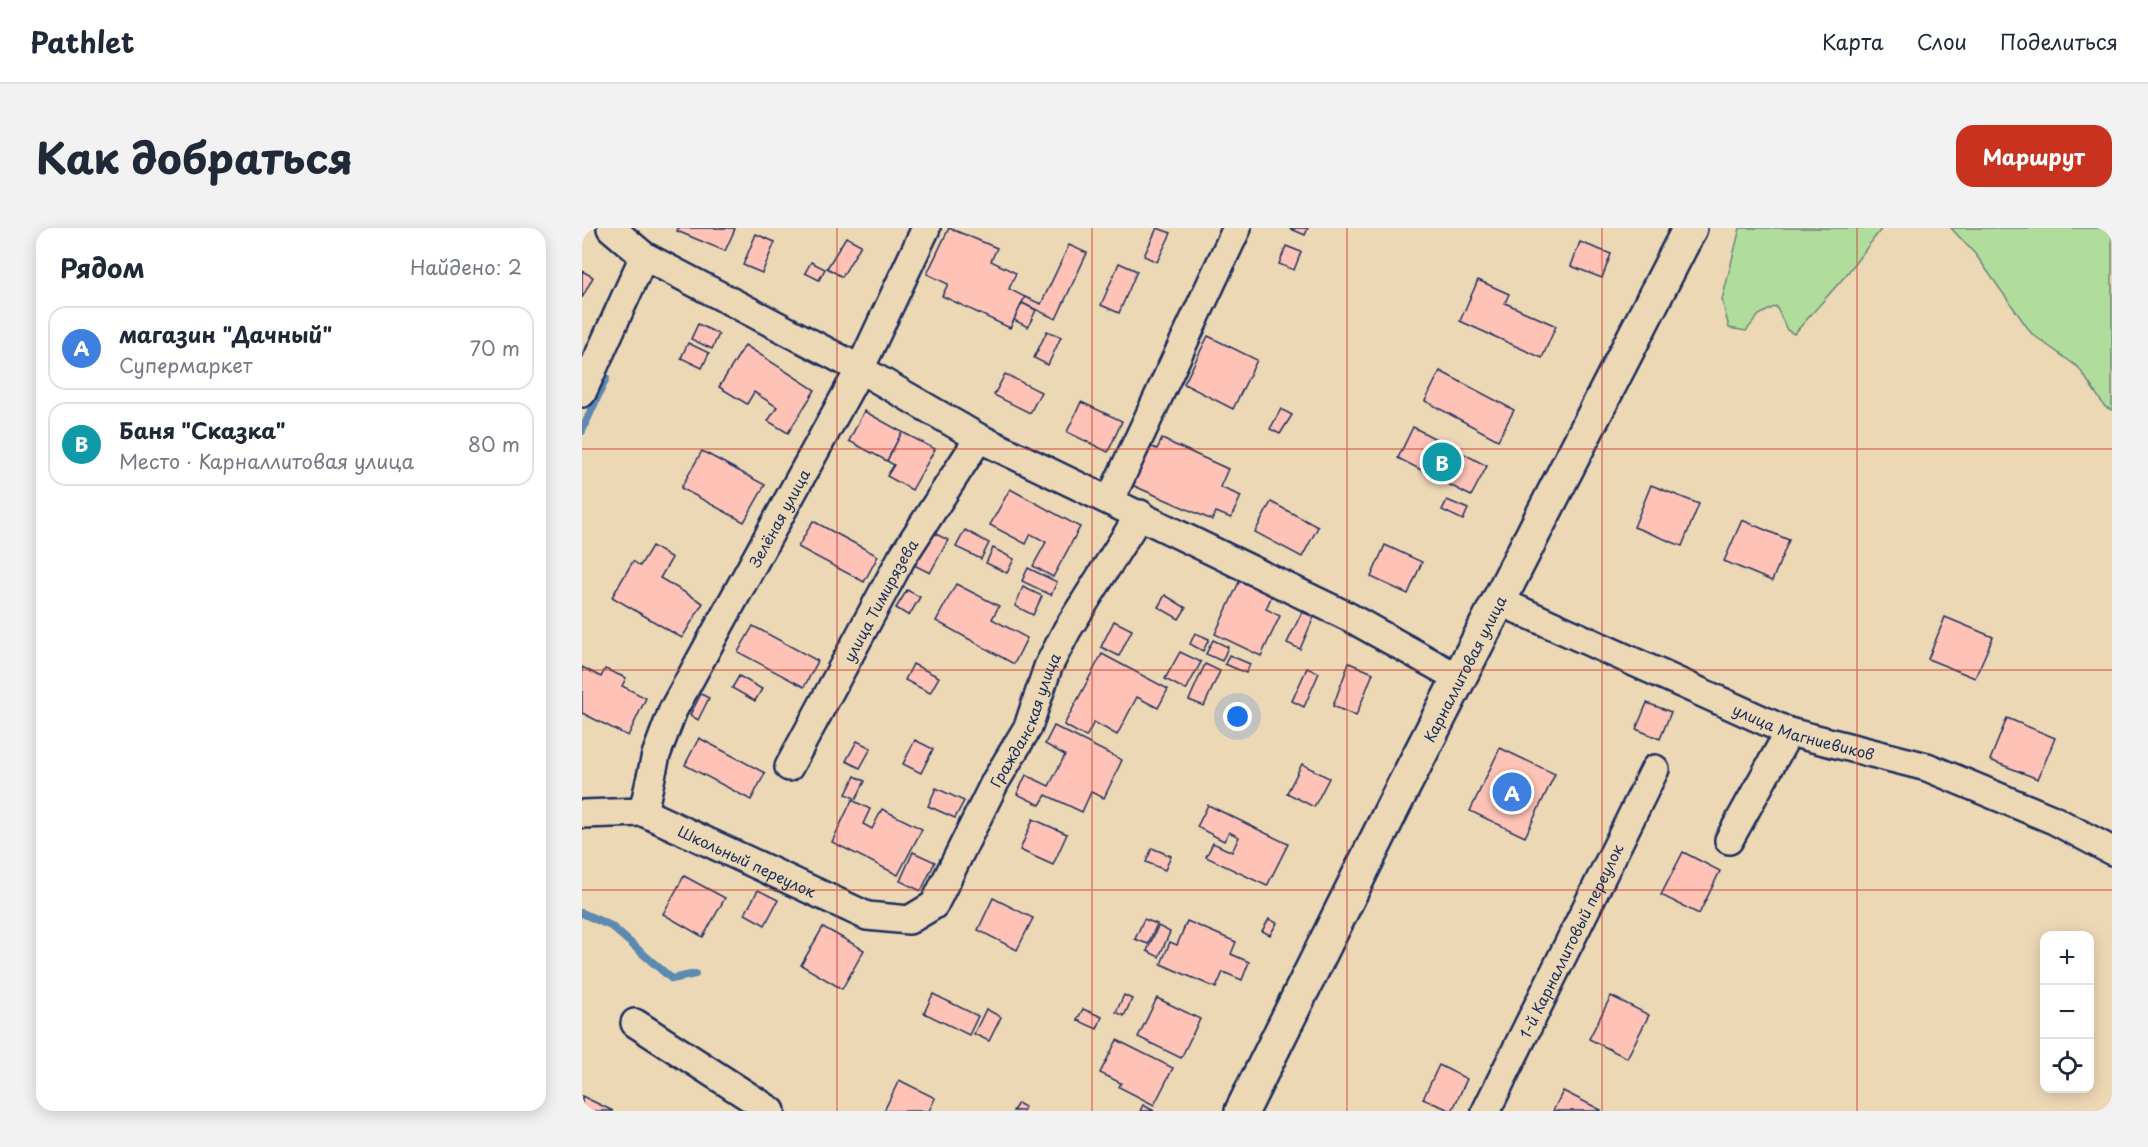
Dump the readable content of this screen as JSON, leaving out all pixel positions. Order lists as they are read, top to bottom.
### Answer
{
  "streets": {
    "street": [
      "Зелёная улица",
      "улица Тимирязева",
      "Карналлитовая улица",
      "Гражданская улица",
      "улица Магниевиков",
      "Школьный переулок",
      "1-й Карналлитовый переулок"
    ]
  },
  "crossings": [
    ["Зелёная улица", "Школьный переулок"],
    ["Карналлитовая улица", "улица Магниевиков"],
    ["Гражданская улица", "Школьный переулок"]
  ],
  "page": {
    "header": "Pathlet",
    "nav": ["Карта", "Слои", "Поделиться"],
    "title": "Как добраться",
    "buttons": "Маршрут",
    "heading": ["Рядом", "Найдено: 2"],
    "list": [
      {
        "mark": "A",
        "name": "магазин \"Дачный\"",
        "note": "Супермаркет",
        "value": "70 m"
      },
      {
        "mark": "B",
        "name": "Баня \"Сказка\"",
        "note": "Место · Карналлитовая улица",
        "value": "80 m"
      }
    ],
    "pins": ["B", "A"],
    "map_buttons": ["+", "−"]
  }
}
